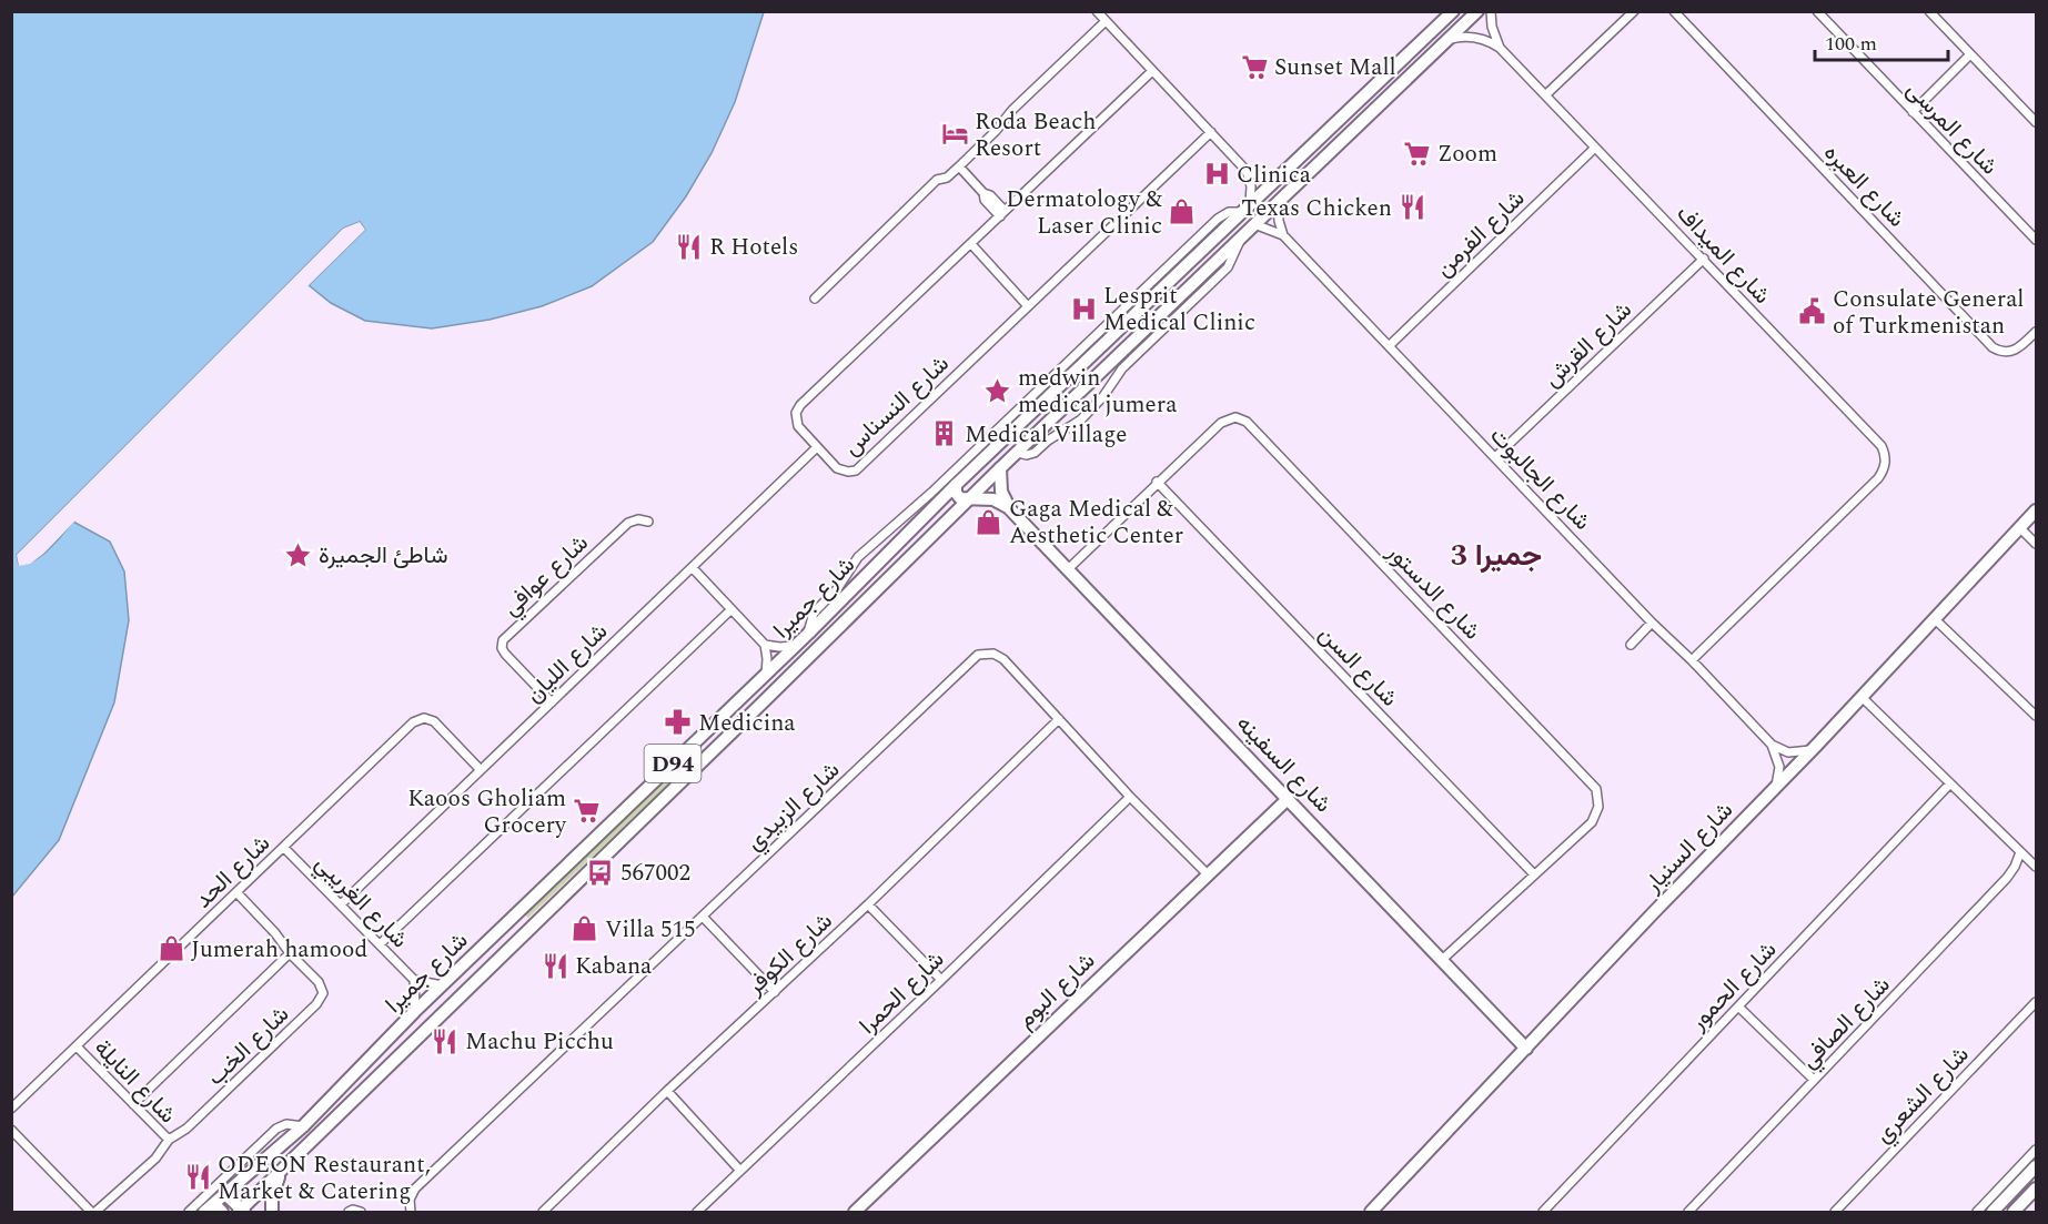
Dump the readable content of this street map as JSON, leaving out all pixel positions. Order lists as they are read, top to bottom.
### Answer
{
  "streets": {
    "main road": [
      "شارع جميرا",
      "D94",
      "شارع السفينه",
      "شارع السنيار",
      "شارع البوم"
    ],
    "street": [
      "شارع المرسى",
      "شارع العبره",
      "شارع الفرمن",
      "شارع الميداف",
      "شارع القرش",
      "شارع النسناس",
      "شارع الجالبوت",
      "شارع عوافي",
      "شارع الدستور",
      "شارع الليان",
      "شارع السن",
      "شارع الزبيدي",
      "شارع الحد",
      "شارع الغريبي",
      "شارع الكوفر",
      "شارع الحمور",
      "شارع الحمرا",
      "شارع الصافي",
      "شارع الخب",
      "شارع النايلة",
      "شارع الشعري"
    ]
  },
  "crossings": [
    ["شارع الفرمن", "شارع الميداف"],
    ["شارع الفرمن", "شارع الجالبوت"],
    ["شارع الميداف", "شارع القرش"],
    ["شارع الميداف", "شارع الجالبوت"],
    ["شارع الميداف", "شارع جميرا"],
    ["شارع القرش", "شارع الجالبوت"],
    ["شارع النسناس", "شارع الليان"],
    ["شارع الجالبوت", "شارع جميرا"],
    ["شارع عوافي", "شارع الليان"],
    ["شارع الدستور", "شارع السن"],
    ["شارع الدستور", "شارع السفينه"],
    ["شارع جميرا", "شارع السفينه"],
    ["شارع جميرا", "شارع الغريبي"],
    ["شارع الليان", "شارع الحد"],
    ["شارع الليان", "شارع الغريبي"],
    ["شارع السفينه", "شارع السنيار"],
    ["شارع السفينه", "شارع البوم"],
    ["شارع الزبيدي", "شارع الكوفر"],
    ["شارع الزبيدي", "شارع البوم"],
    ["شارع الزبيدي", "شارع الحمرا"],
    ["شارع الحد", "شارع الغريبي"],
    ["شارع الحد", "شارع الخب"],
    ["شارع الحد", "شارع النايلة"],
    ["شارع الخب", "شارع النايلة"]
  ],
  "districts": ["جميرا 3"],
  "places": {
    "supermarket": ["Sunset Mall", "Zoom", "Kaoos Gholiam Grocery"],
    "hotel": ["Roda Beach Resort"],
    "hospital": ["Clinica", "Lesprit Medical Clinic"],
    "restaurant": [
      "Texas Chicken",
      "R Hotels",
      "Kabana",
      "Machu Picchu",
      "ODEON Restaurant, Market & Catering"
    ],
    "shop": [
      "Dermatology & Laser Clinic",
      "Gaga Medical & Aesthetic Center",
      "Villa 515",
      "Jumerah hamood"
    ],
    "public building": ["Consulate General of Turkmenistan"],
    "place": ["medwin medical jumera", "شاطئ الجميرة"],
    "building": ["Medical Village"],
    "pharmacy": ["Medicina"],
    "bus stop": ["567002"]
  },
  "scale_bar": "100 m"
}
